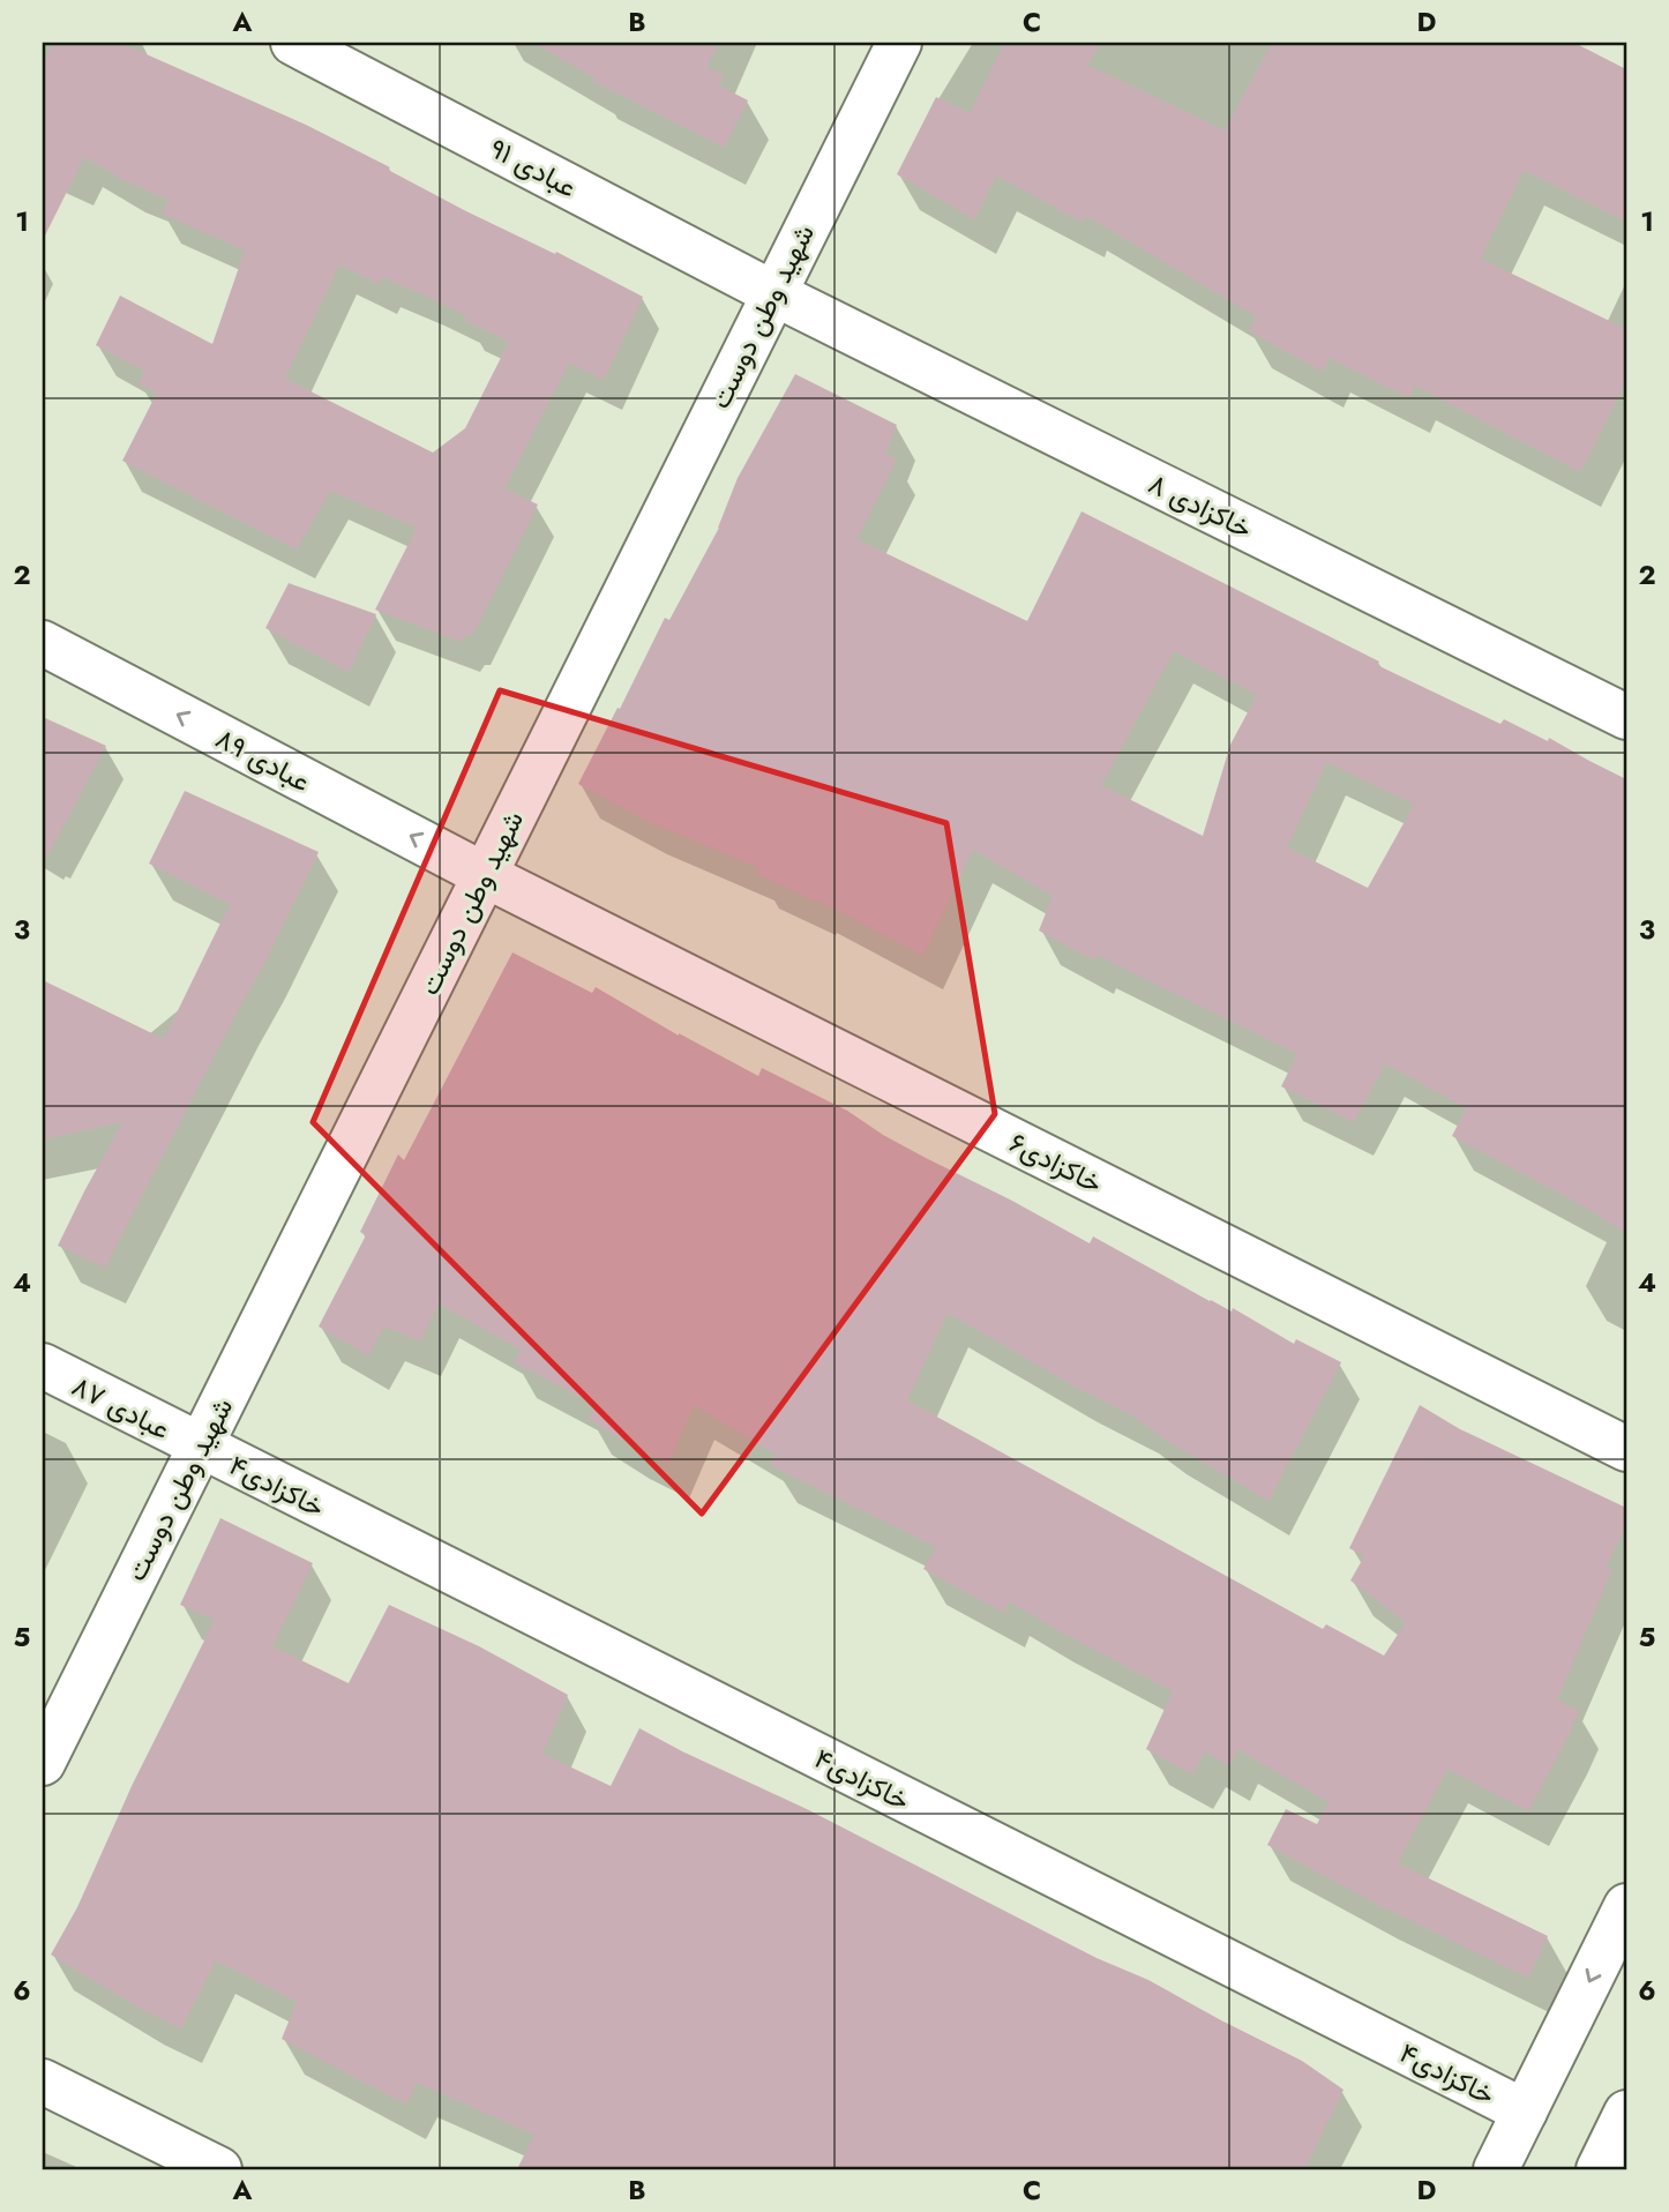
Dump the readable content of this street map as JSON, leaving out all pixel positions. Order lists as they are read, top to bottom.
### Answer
{
  "streets": {
    "street": [
      "عبادی ۹۱",
      "شهید وطن دوست",
      "خاکزادی ۸",
      "عبادی ۸۹",
      "خاکزادی۶",
      "عبادی ۸۷",
      "خاکزادی۴"
    ]
  },
  "crossings": [
    ["عبادی ۹۱", "شهید وطن دوست"],
    ["عبادی ۹۱", "خاکزادی ۸"],
    ["شهید وطن دوست", "خاکزادی ۸"],
    ["شهید وطن دوست", "عبادی ۸۹"],
    ["شهید وطن دوست", "خاکزادی۶"],
    ["شهید وطن دوست", "عبادی ۸۷"],
    ["شهید وطن دوست", "خاکزادی۴"],
    ["عبادی ۸۹", "خاکزادی۶"],
    ["عبادی ۸۷", "خاکزادی۴"]
  ],
  "one_way": ["عبادی ۸۹"],
  "grid": {
    "columns": [
      "A",
      "B",
      "C",
      "D"
    ],
    "rows": [
      "1",
      "2",
      "3",
      "4",
      "5",
      "6"
    ]
  }
}
